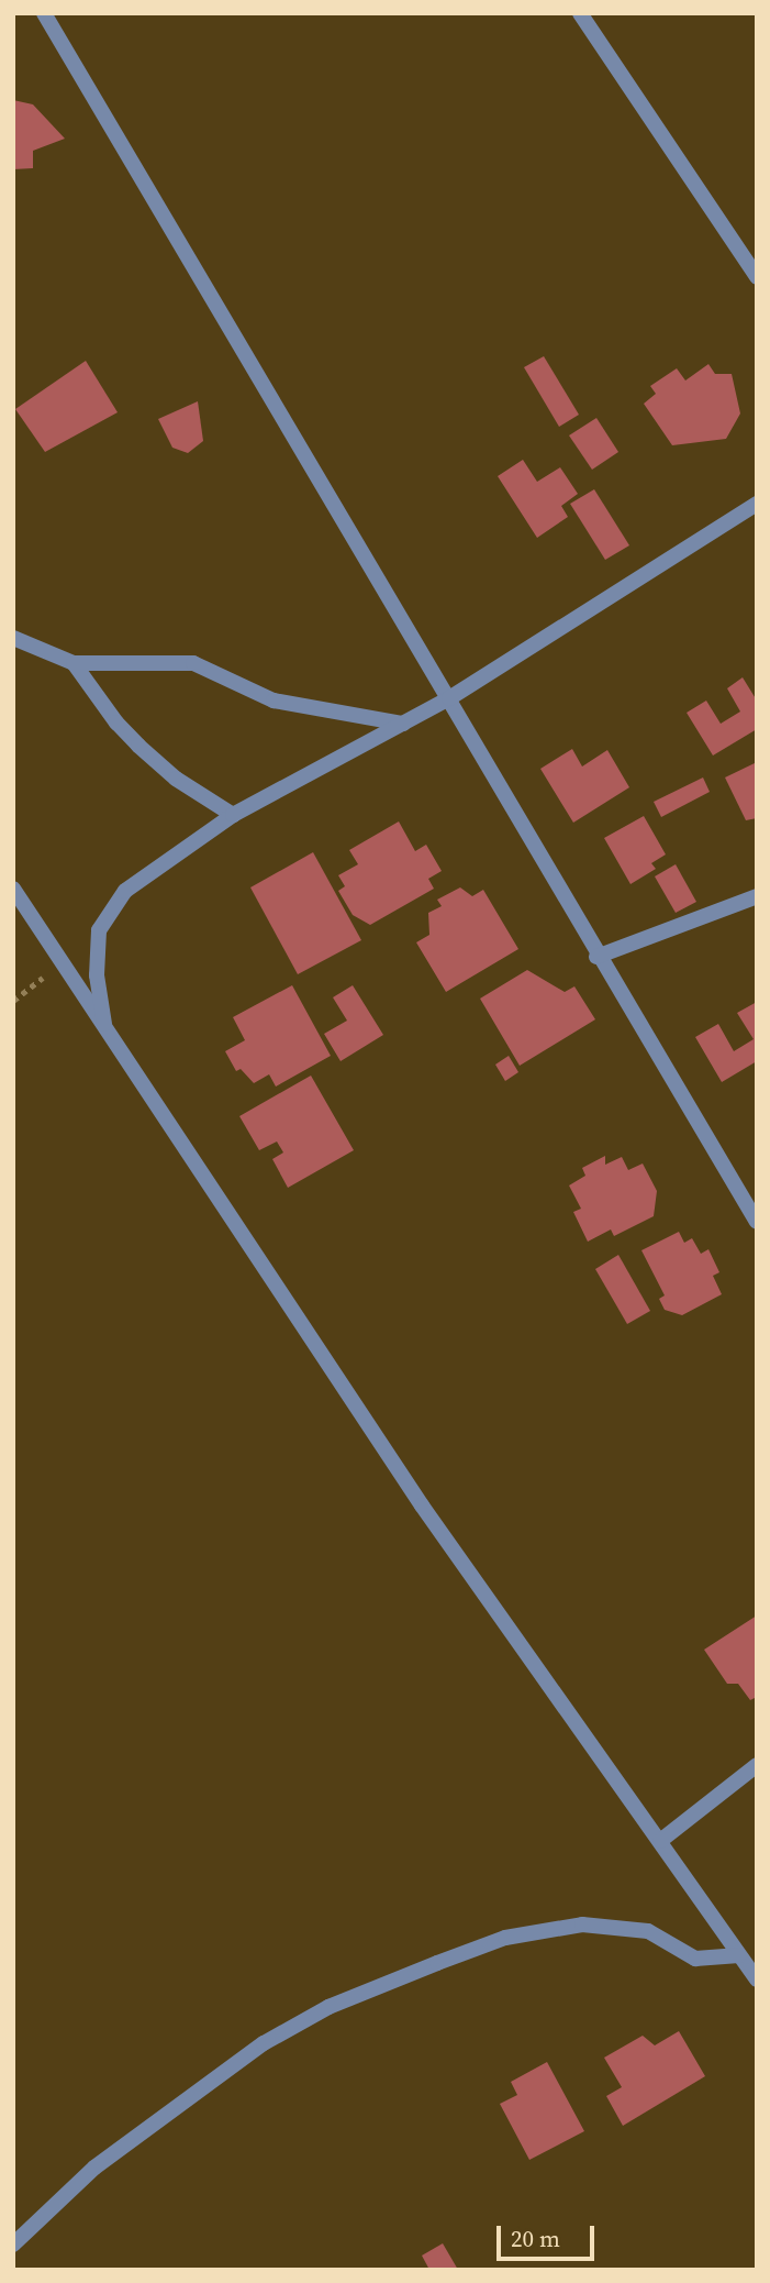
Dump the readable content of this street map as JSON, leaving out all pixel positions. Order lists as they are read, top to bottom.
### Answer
{
  "scale_bar": "20 m"
}
